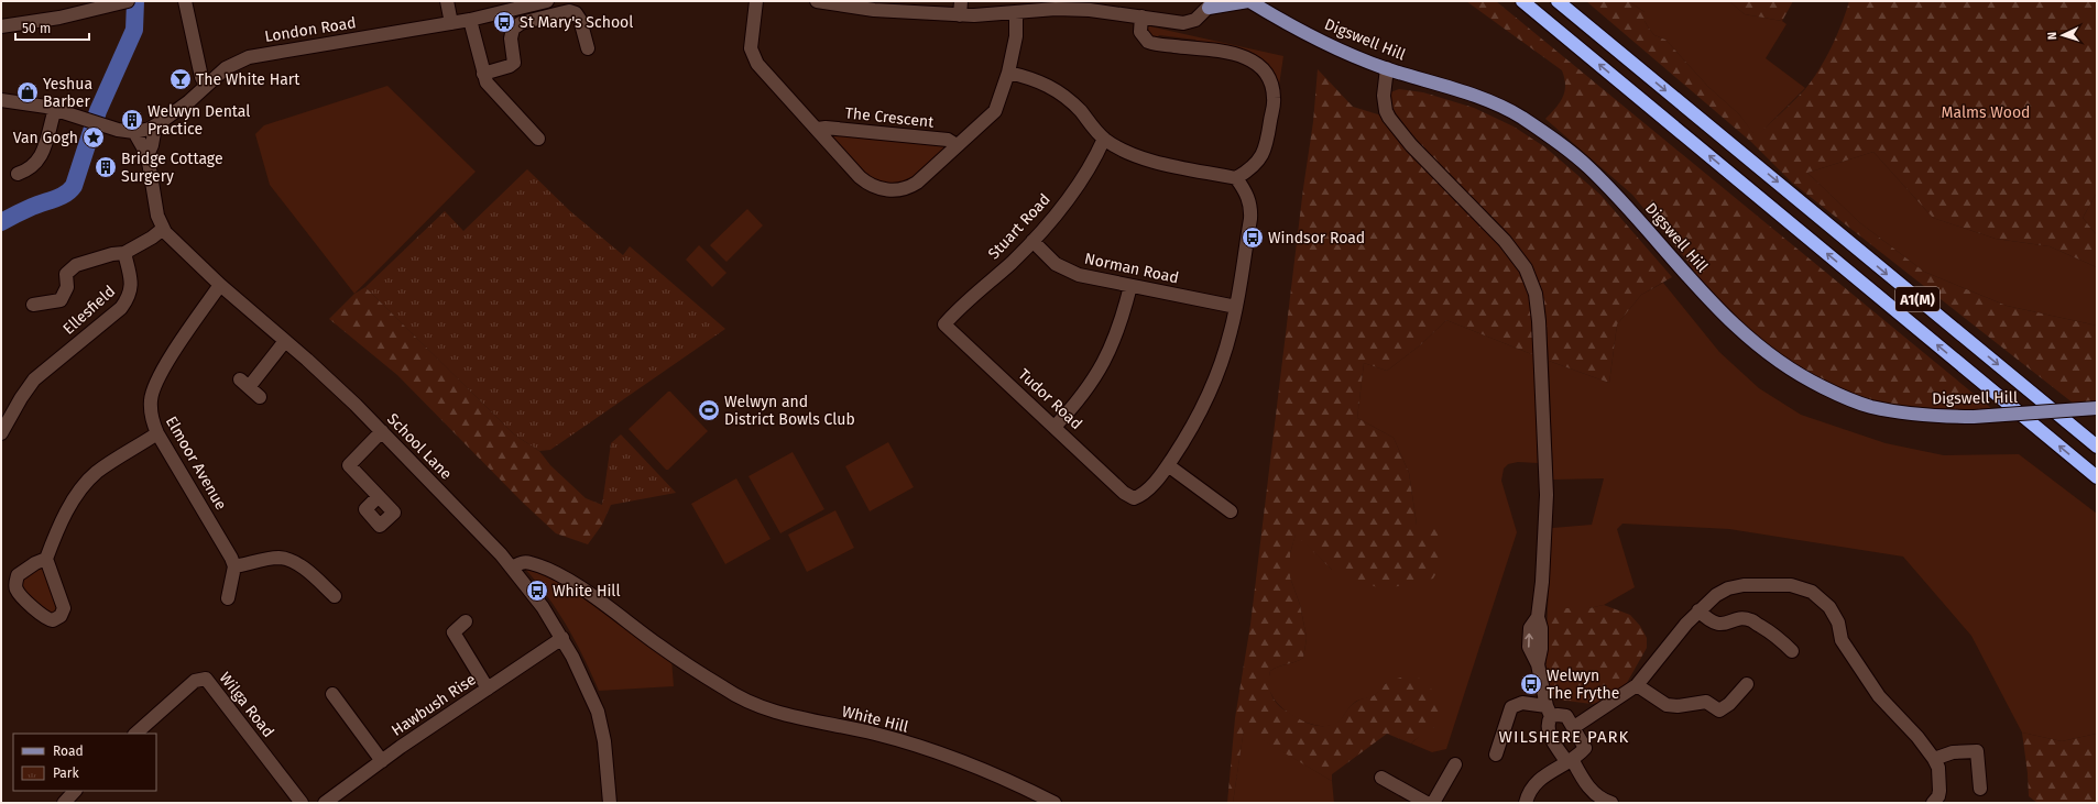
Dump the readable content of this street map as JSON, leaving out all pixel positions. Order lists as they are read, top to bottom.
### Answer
{
  "streets": {
    "highway": ["A1(M)"],
    "main road": ["Digswell Hill"],
    "street": [
      "London Road",
      "The Crescent",
      "Stuart Road",
      "Norman Road",
      "Ellesfield",
      "Tudor Road",
      "School Lane",
      "Elmoor Avenue",
      "Wilga Road",
      "Hawbush Rise",
      "White Hill"
    ]
  },
  "crossings": [
    ["London Road", "School Lane"],
    ["Stuart Road", "Norman Road"],
    ["Stuart Road", "Tudor Road"],
    ["School Lane", "Elmoor Avenue"],
    ["School Lane", "Hawbush Rise"],
    ["School Lane", "White Hill"]
  ],
  "districts": ["WILSHERE PARK"],
  "parks": ["Malms Wood"],
  "places": {
    "bus stop": [
      "St Mary's School",
      "Windsor Road",
      "White Hill",
      "Welwyn The Frythe"
    ],
    "bar": ["The White Hart"],
    "shop": ["Yeshua Barber"],
    "building": ["Welwyn Dental Practice", "Bridge Cottage Surgery"],
    "place": ["Van Gogh"],
    "sports": ["Welwyn and District Bowls Club"]
  },
  "legend": ["Road", "Park"],
  "scale_bar": "50 m",
  "north": "left"
}
